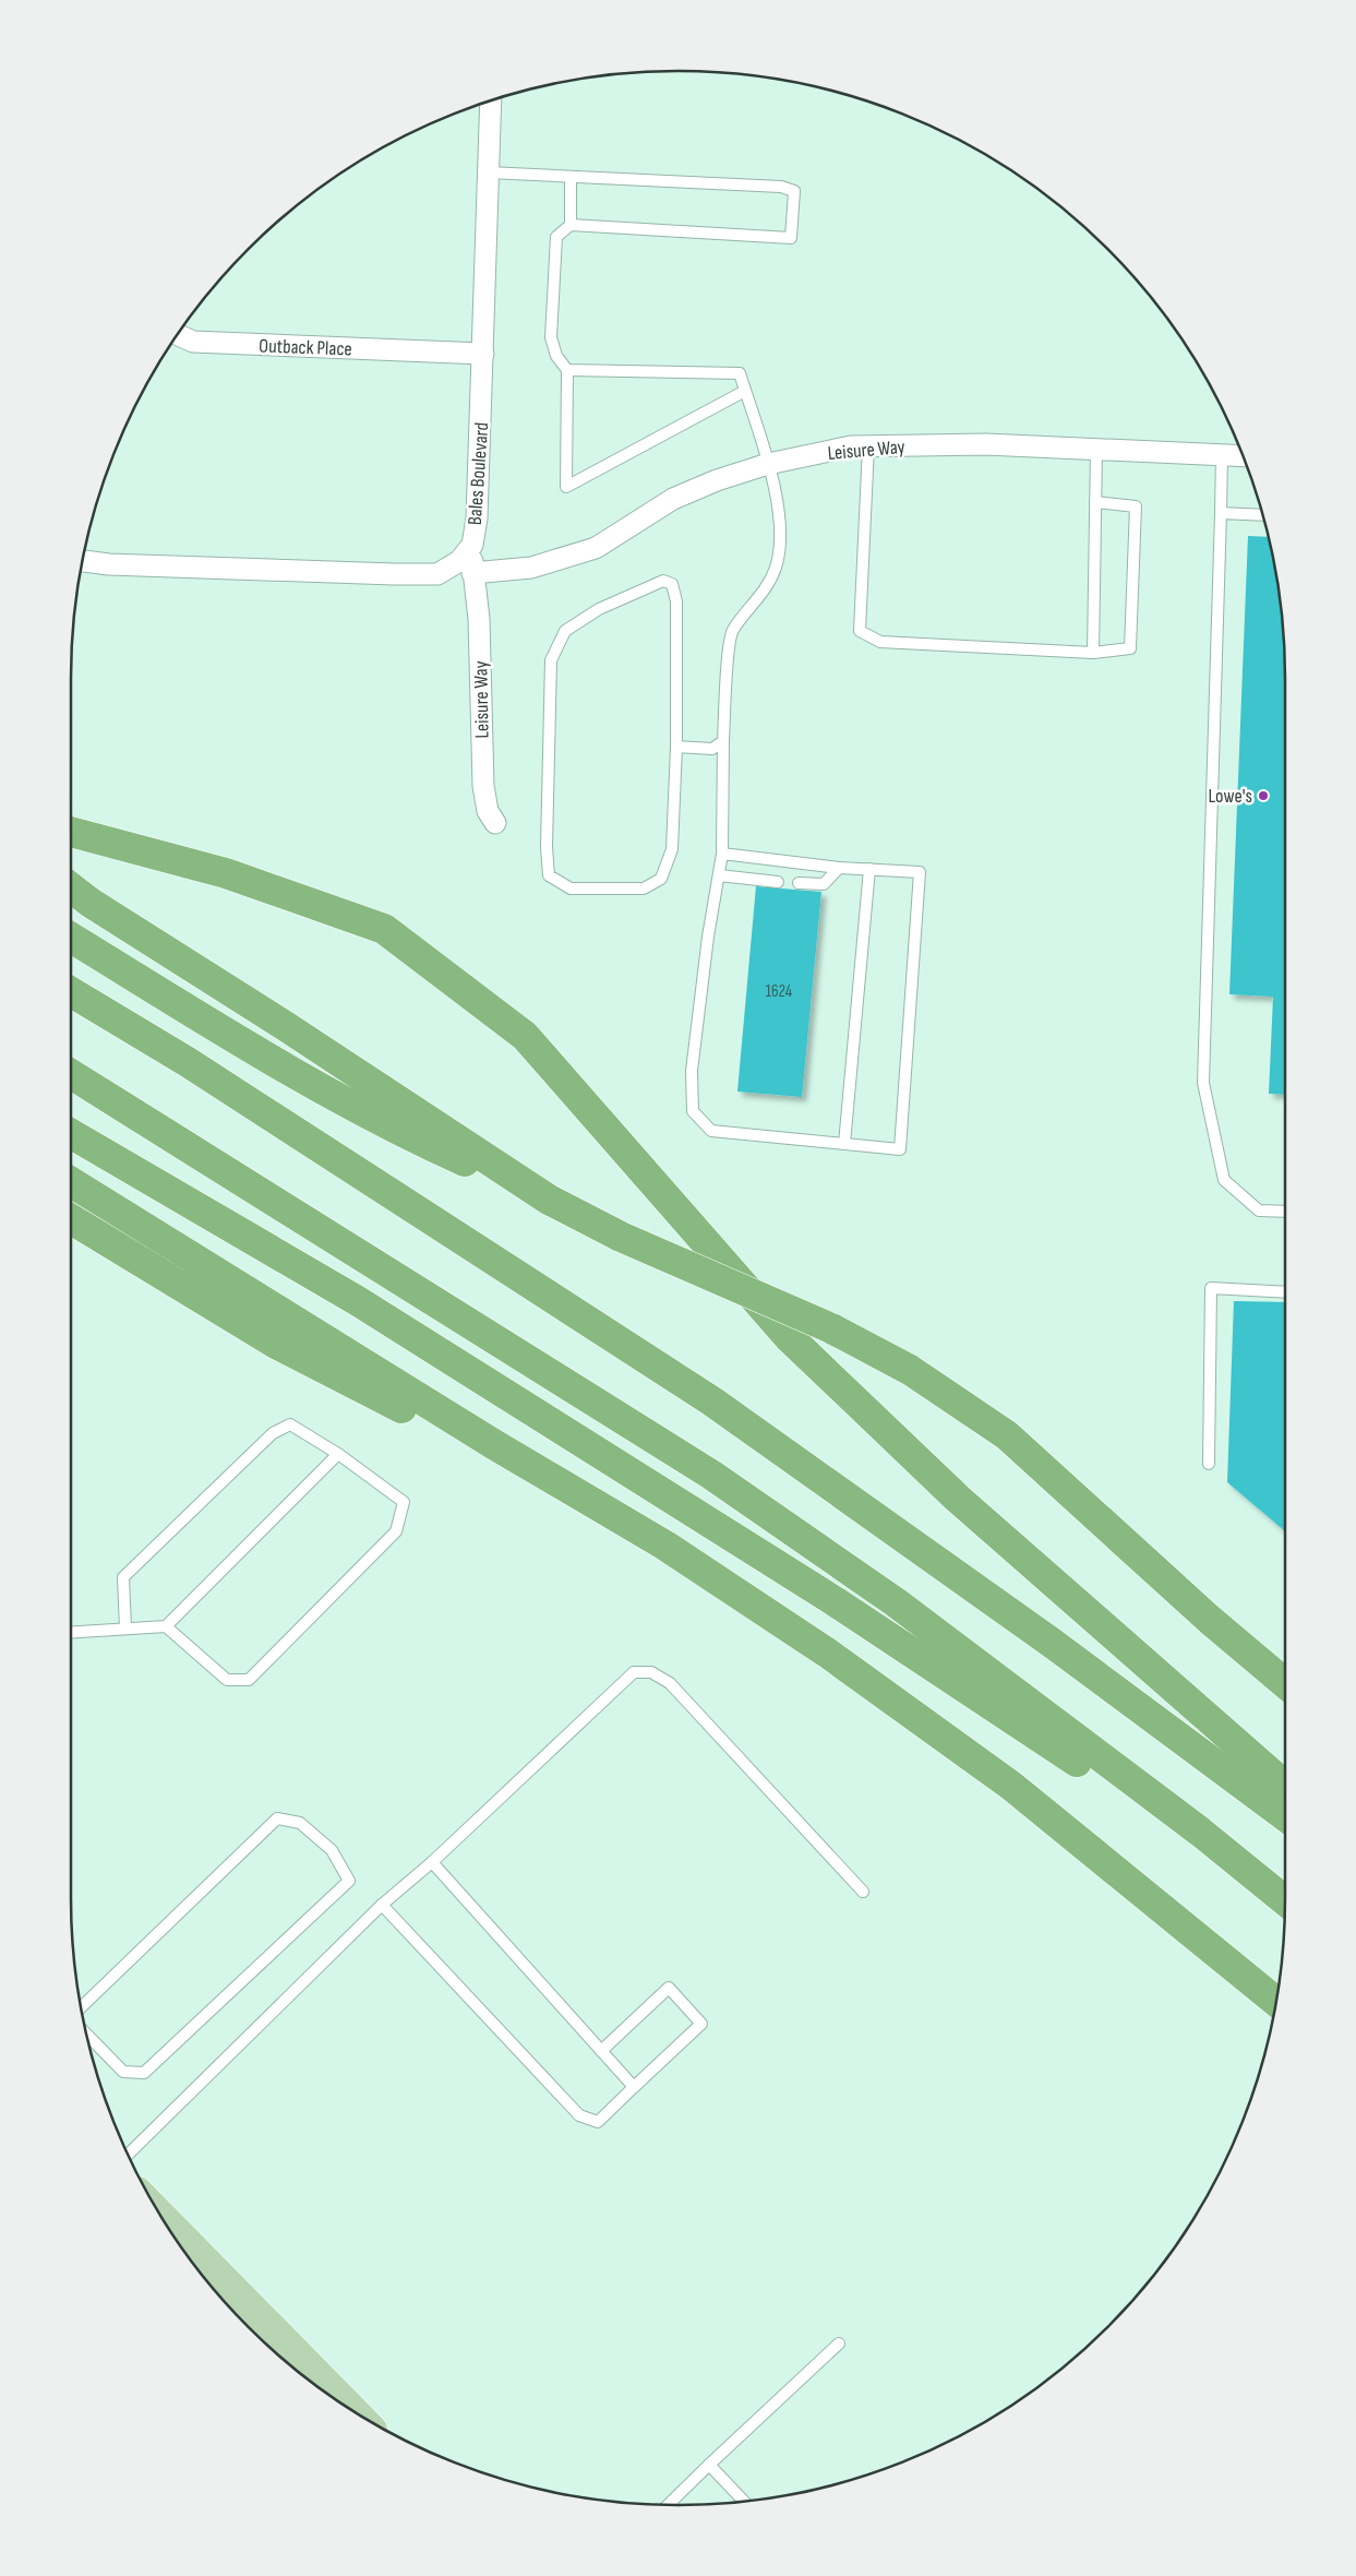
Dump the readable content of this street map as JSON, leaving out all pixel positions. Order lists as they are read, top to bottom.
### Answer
{
  "streets": {
    "street": ["Outback Place", "Leisure Way", "Bales Boulevard"]
  },
  "crossings": [
    ["Outback Place", "Bales Boulevard"],
    ["Leisure Way", "Bales Boulevard"]
  ],
  "places": ["Lowe's"],
  "house_numbers": ["1624"]
}
